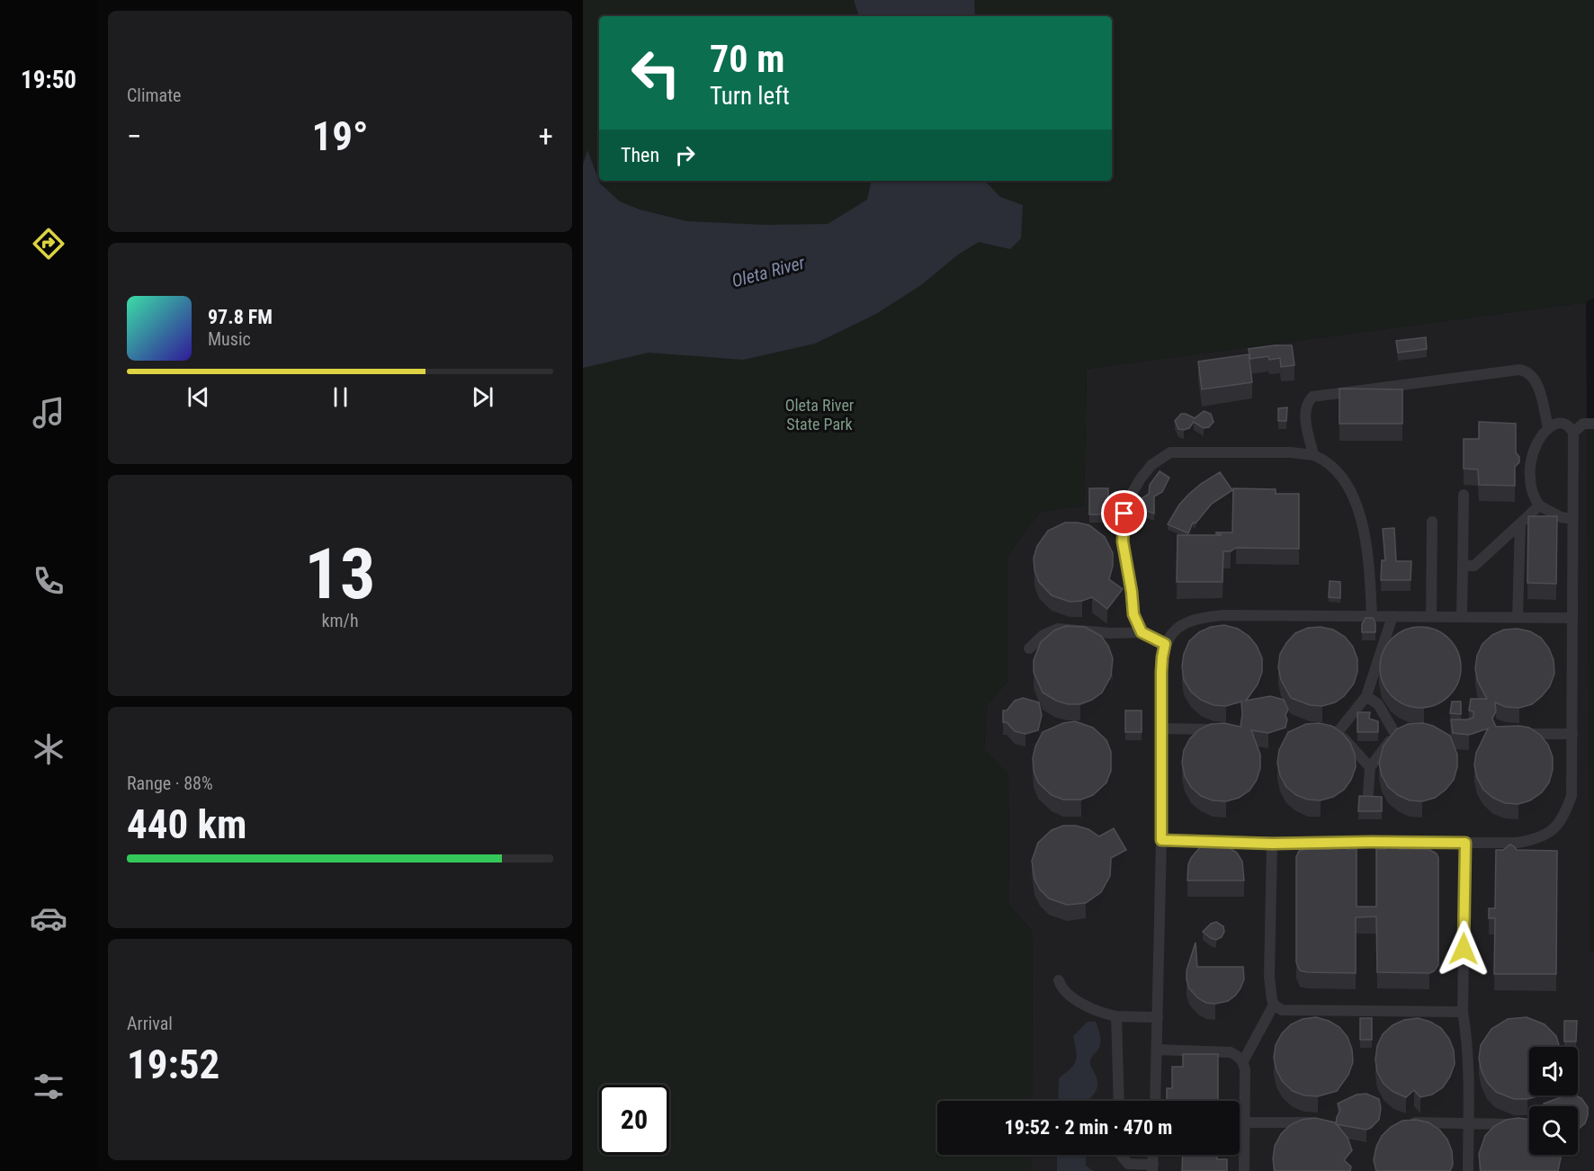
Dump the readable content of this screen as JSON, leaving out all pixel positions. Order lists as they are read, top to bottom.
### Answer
{
  "water": ["Oleta River"],
  "parks": ["Oleta River State Park"],
  "page": {
    "tabs": "19:50",
    "tile": [
      "Climate",
      ["13", "km/h"],
      ["Range · 88%", "440 km"],
      ["Arrival", "19:52"]
    ],
    "turn": ["70 m", "Turn left"],
    "heat": ["−", "19°", "+"],
    "then": "Then",
    "song": ["97.8 FM", "Music"],
    "limit": "20",
    "trip": "19:52 · 2 min · 470 m"
  }
}
